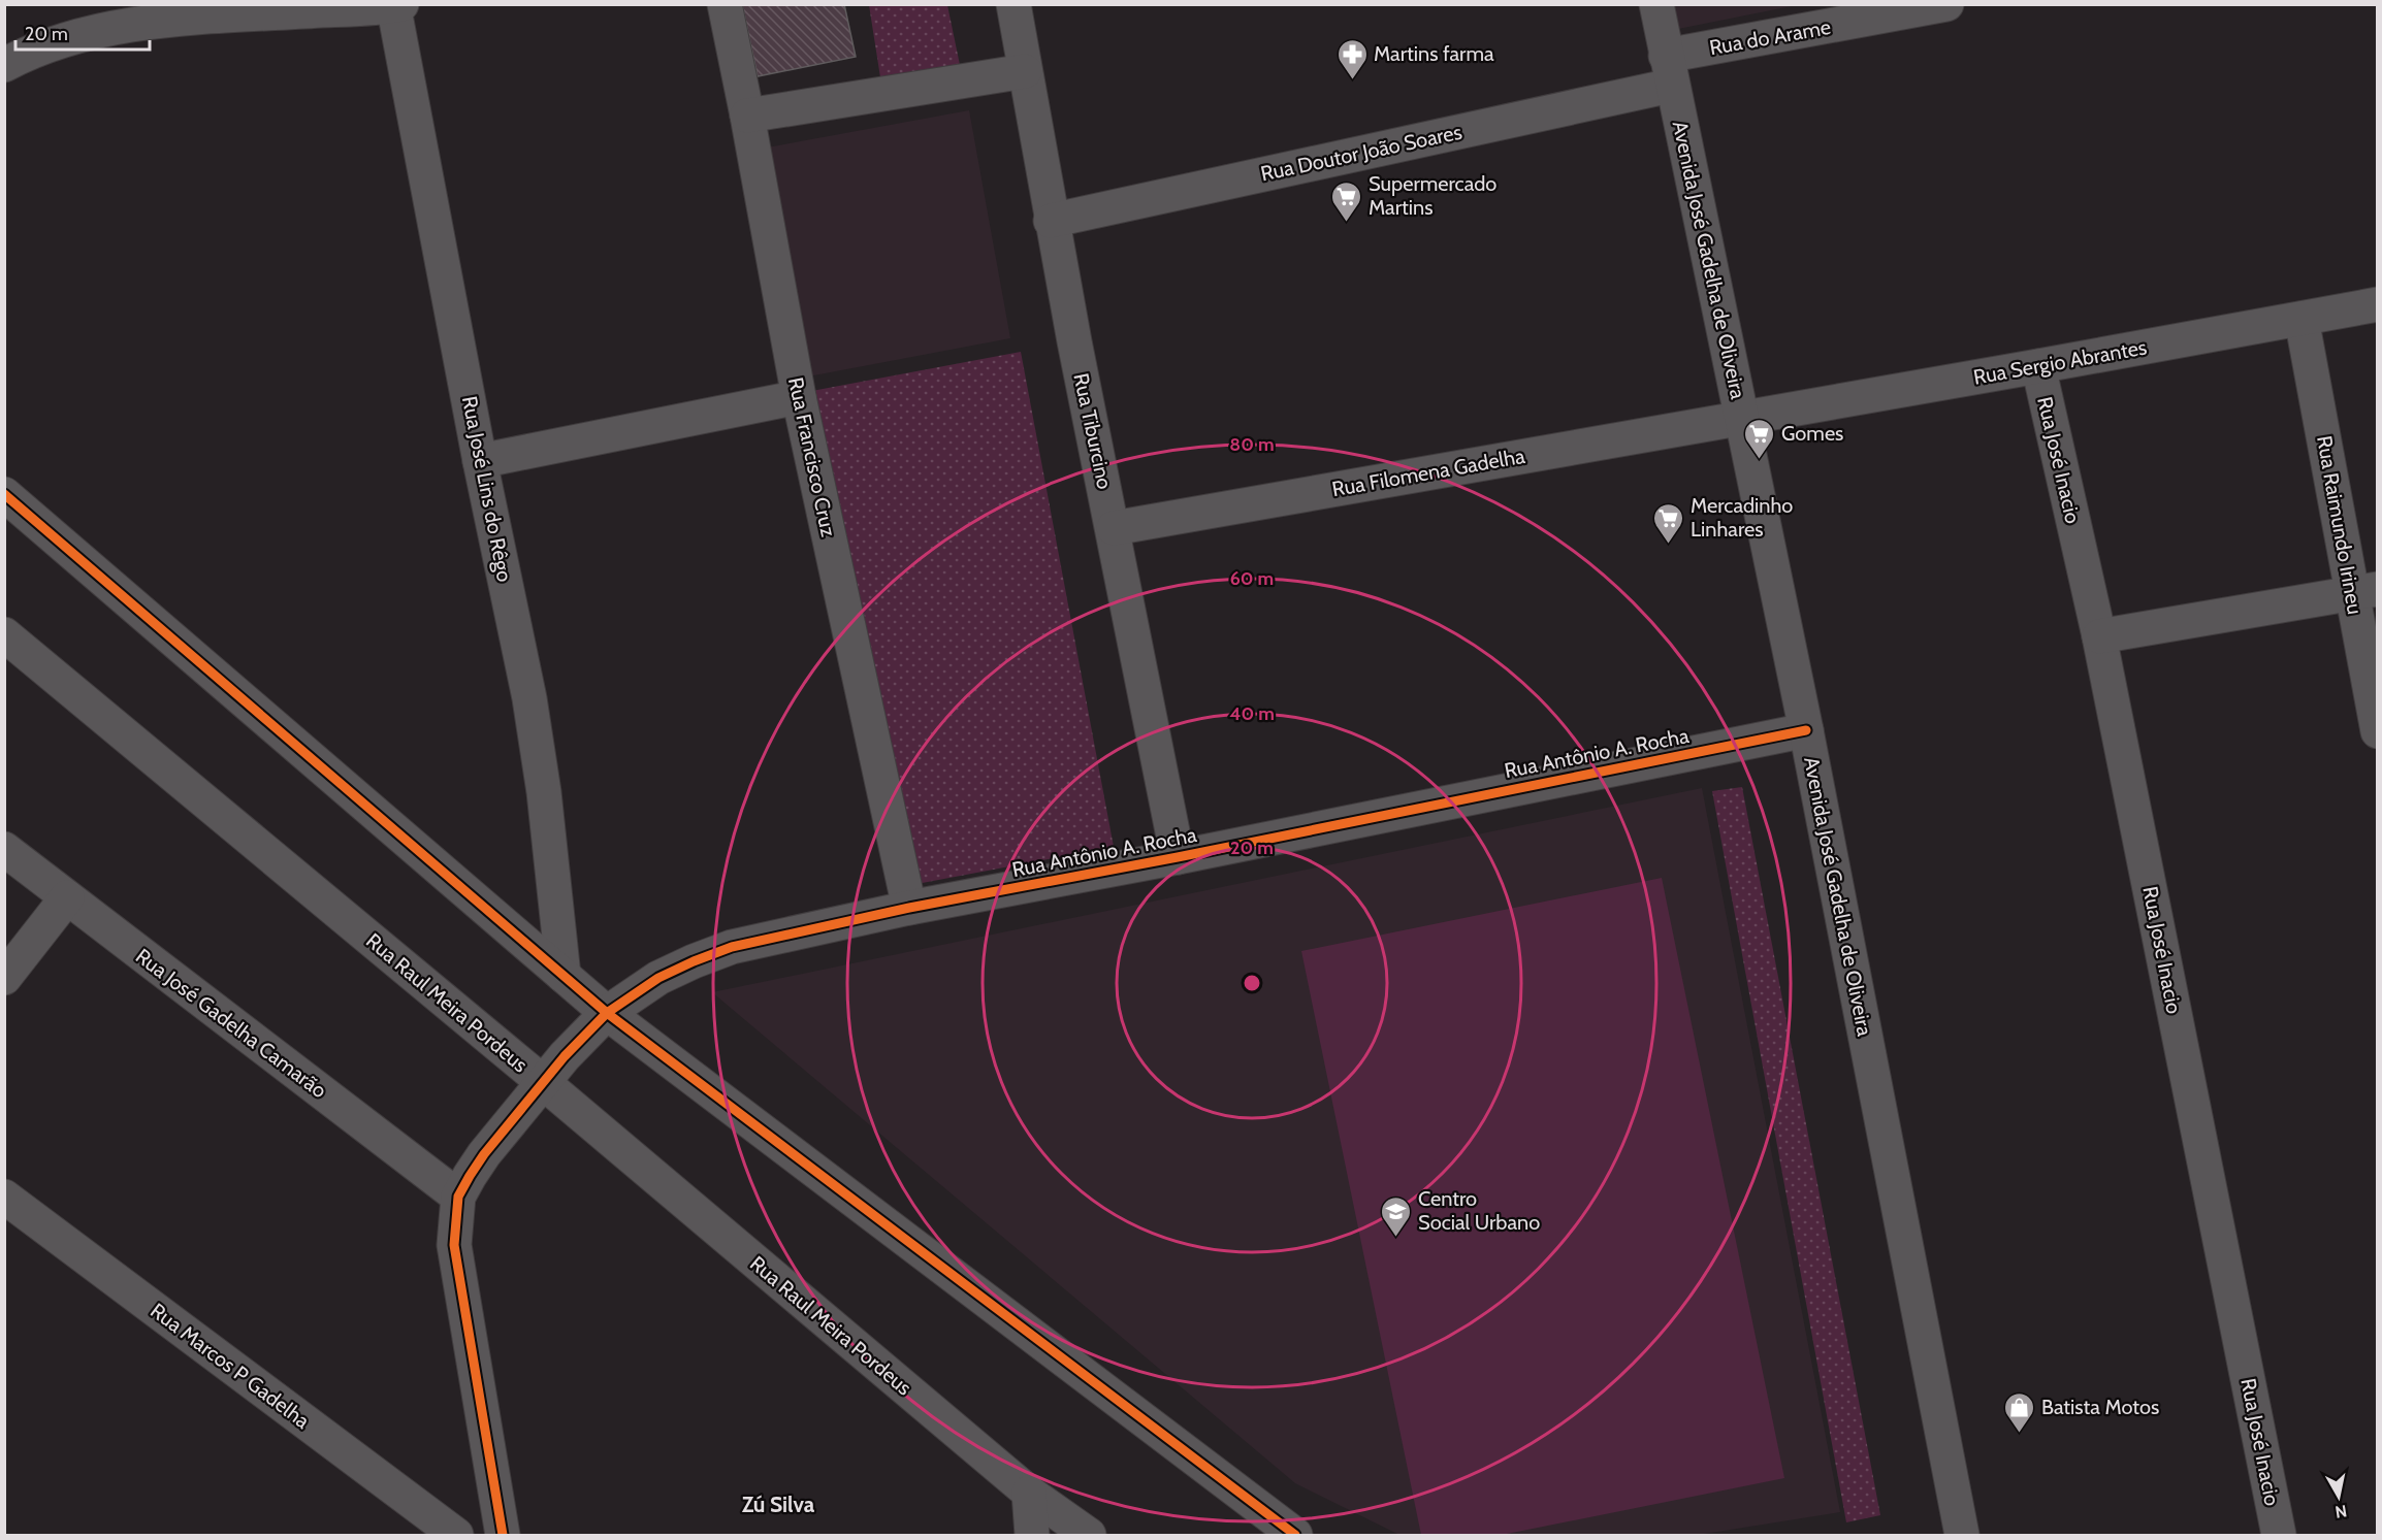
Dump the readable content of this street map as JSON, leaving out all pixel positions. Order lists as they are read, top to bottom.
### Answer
{
  "streets": {
    "street": [
      "Rua do Arame",
      "Rua Doutor João Soares",
      "Avenida José Gadelha de Oliveira",
      "Rua Sergio Abrantes",
      "Rua Tiburcino",
      "Rua Francisco Cruz",
      "Rua José Inacio",
      "Rua Filomena Gadelha",
      "Rua José Lins do Rêgo",
      "Rua Raimundo Irineu",
      "Rua Antônio A. Rocha",
      "Rua Raul Meira Pordeus",
      "Rua José Gadelha Camarão",
      "Rua Marcos P Gadelha"
    ]
  },
  "crossings": [
    ["Rua do Arame", "Rua Doutor João Soares"],
    ["Rua do Arame", "Avenida José Gadelha de Oliveira"],
    ["Rua Doutor João Soares", "Avenida José Gadelha de Oliveira"],
    ["Rua Doutor João Soares", "Rua Tiburcino"],
    ["Avenida José Gadelha de Oliveira", "Rua Sergio Abrantes"],
    ["Avenida José Gadelha de Oliveira", "Rua Filomena Gadelha"],
    ["Avenida José Gadelha de Oliveira", "Rua Antônio A. Rocha"],
    ["Rua Sergio Abrantes", "Rua José Inacio"],
    ["Rua Sergio Abrantes", "Rua Filomena Gadelha"],
    ["Rua Sergio Abrantes", "Rua Raimundo Irineu"],
    ["Rua Tiburcino", "Rua Filomena Gadelha"],
    ["Rua Tiburcino", "Rua Antônio A. Rocha"],
    ["Rua Francisco Cruz", "Rua Antônio A. Rocha"],
    ["Rua Antônio A. Rocha", "Rua Raul Meira Pordeus"],
    ["Rua Antônio A. Rocha", "Rua José Gadelha Camarão"]
  ],
  "districts": ["Zú Silva"],
  "places": {
    "pharmacy": ["Martins farma"],
    "supermarket": ["Supermercado Martins", "Gomes", "Mercadinho Linhares"],
    "school or university": ["Centro Social Urbano"],
    "shop": ["Batista Motos"]
  },
  "scale_bar": "20 m",
  "north": "bottom",
  "rings": [
    "80 m",
    "60 m",
    "40 m",
    "20 m"
  ]
}
